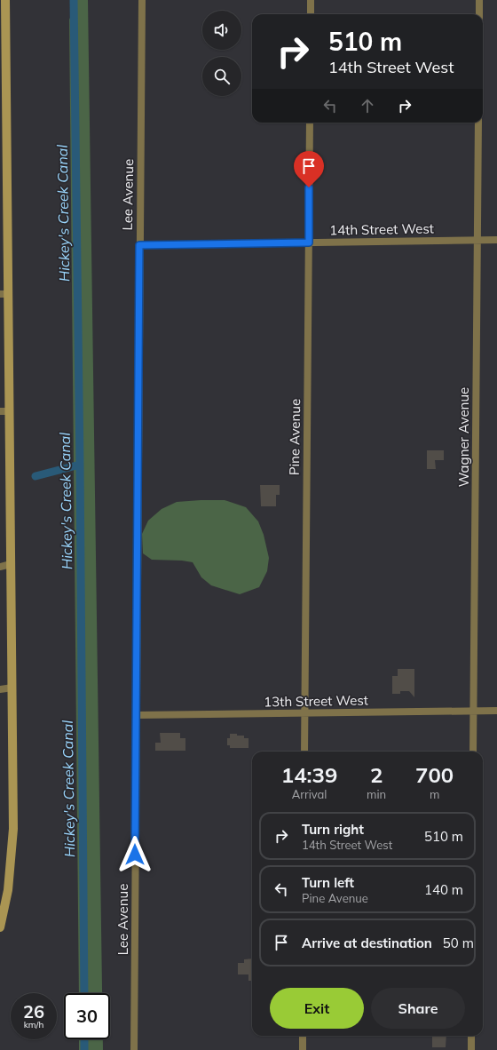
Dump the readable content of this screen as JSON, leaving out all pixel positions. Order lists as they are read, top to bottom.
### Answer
{
  "streets": {
    "street": [
      "Lee Avenue",
      "14th Street West",
      "Pine Avenue",
      "Wagner Avenue",
      "13th Street West"
    ]
  },
  "crossings": [
    ["Lee Avenue", "14th Street West"],
    ["Lee Avenue", "13th Street West"],
    ["14th Street West", "Pine Avenue"],
    ["14th Street West", "Wagner Avenue"],
    ["Pine Avenue", "13th Street West"],
    ["Wagner Avenue", "13th Street West"]
  ],
  "water": ["Hickey's Creek Canal"],
  "page": {
    "turn": ["510 m", "14th Street West"],
    "eta": [
      "14:39",
      "Arrival",
      "2",
      "min",
      "700",
      "m"
    ],
    "list": [
      {
        "name": "Turn right",
        "note": "14th Street West",
        "value": "510 m"
      },
      {
        "name": "Turn left",
        "note": "Pine Avenue",
        "value": "140 m"
      },
      {
        "name": "Arrive at destination",
        "value": "50 m"
      }
    ],
    "buttons": ["Exit", "Share"],
    "speed": "26 km/h",
    "limit": "30"
  }
}
